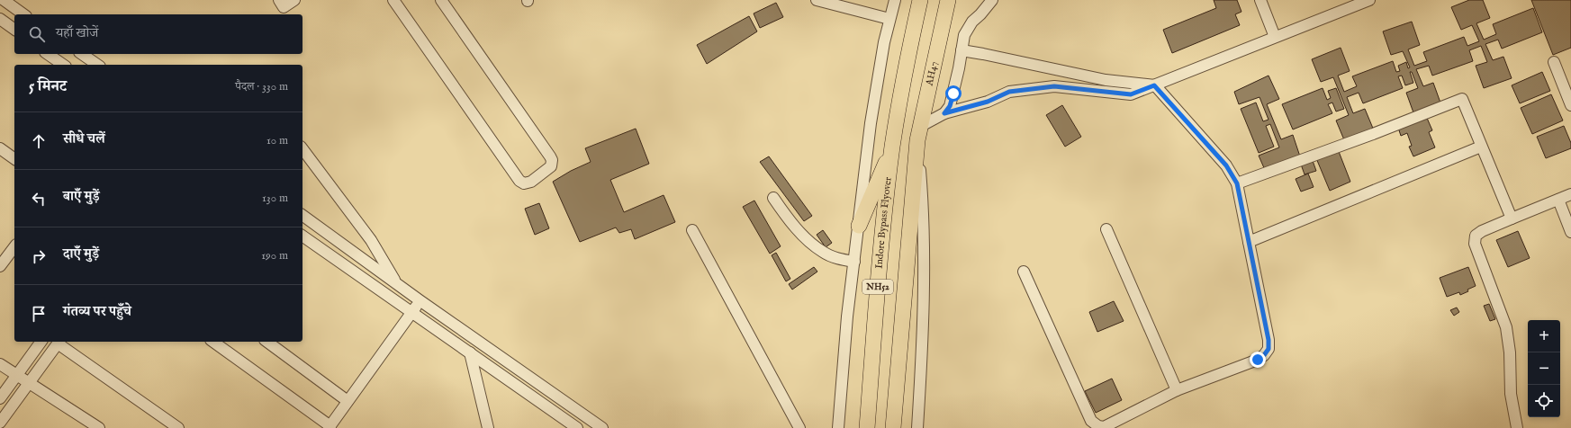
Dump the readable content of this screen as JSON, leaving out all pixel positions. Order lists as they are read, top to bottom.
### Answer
{
  "streets": {
    "highway": ["AH47", "Indore Bypass Flyover", "NH52"]
  },
  "crossings": [
    ["AH47", "NH52"],
    ["Indore Bypass Flyover", "NH52"]
  ],
  "page": {
    "search": "यहाँ खोजें",
    "heading": ["5 मिनट", "पैदल · 330 m"],
    "list": [
      ["सीधे चलें", "10 m"],
      ["बाएँ मुड़ें", "130 m"],
      ["दाएँ मुड़ें", "190 m"],
      "गंतव्य पर पहुँचे"
    ],
    "map_buttons": ["+", "−"]
  }
}
